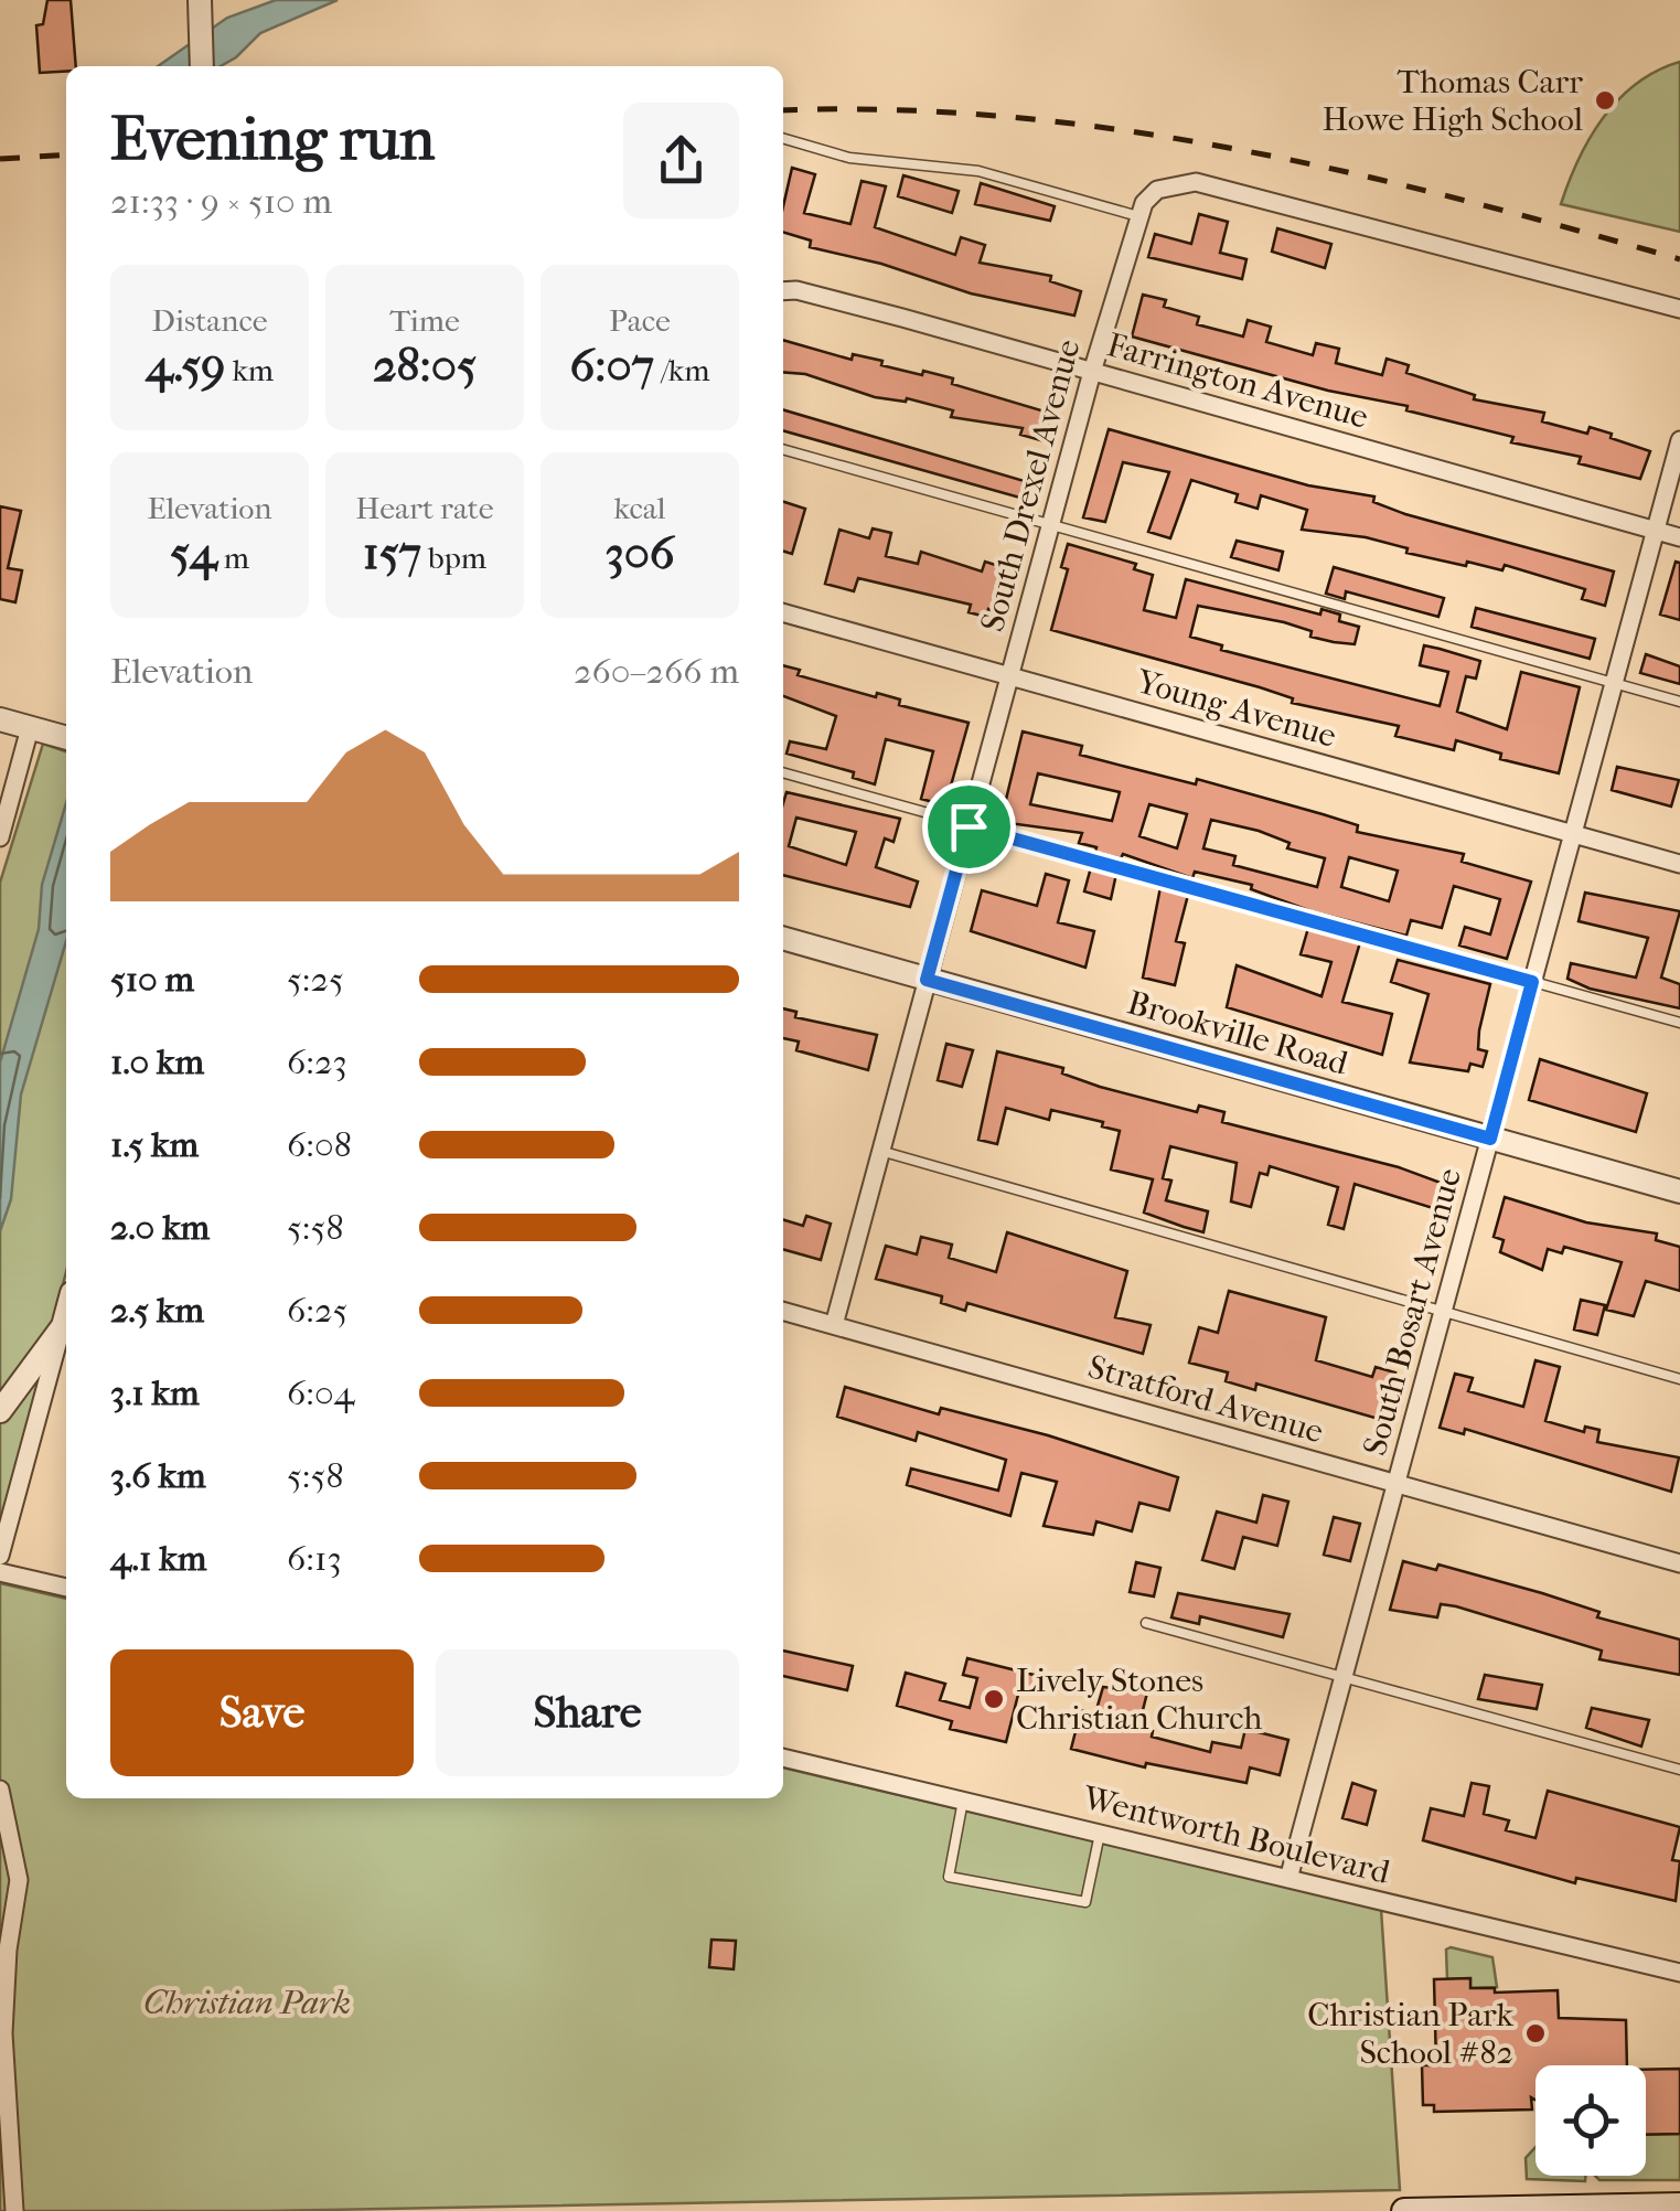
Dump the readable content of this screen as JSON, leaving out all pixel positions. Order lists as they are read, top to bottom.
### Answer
{
  "streets": {
    "street": [
      "Farrington Avenue",
      "South Drexel Avenue",
      "Young Avenue",
      "Brookville Road",
      "South Bosart Avenue",
      "Stratford Avenue",
      "Wentworth Boulevard"
    ]
  },
  "crossings": [
    ["Farrington Avenue", "South Drexel Avenue"],
    ["Farrington Avenue", "South Bosart Avenue"],
    ["South Drexel Avenue", "Young Avenue"],
    ["South Drexel Avenue", "Brookville Road"],
    ["South Drexel Avenue", "Stratford Avenue"],
    ["Young Avenue", "South Bosart Avenue"],
    ["Brookville Road", "South Bosart Avenue"],
    ["South Bosart Avenue", "Stratford Avenue"],
    ["South Bosart Avenue", "Wentworth Boulevard"]
  ],
  "parks": ["Christian Park"],
  "places": ["Thomas Carr Howe High School", "Lively Stones Christian Church", "Christian Park School #82"],
  "page": {
    "heading": ["Evening run", "21:33 · 9 × 510 m"],
    "stats": [
      ["Distance", "4.59 km"],
      ["Time", "28:05"],
      ["Pace", "6:07 /km"],
      ["Elevation", "54 m"],
      ["Heart rate", "157 bpm"],
      ["kcal", "306"]
    ],
    "chart": ["Elevation", "260–266 m"],
    "list": [
      {
        "name": "510 m",
        "note": "5:25"
      },
      {
        "name": "1.0 km",
        "note": "6:23"
      },
      {
        "name": "1.5 km",
        "note": "6:08"
      },
      {
        "name": "2.0 km",
        "note": "5:58"
      },
      {
        "name": "2.5 km",
        "note": "6:25"
      },
      {
        "name": "3.1 km",
        "note": "6:04"
      },
      {
        "name": "3.6 km",
        "note": "5:58"
      },
      {
        "name": "4.1 km",
        "note": "6:13"
      }
    ],
    "buttons": ["Save", "Share"]
  }
}
